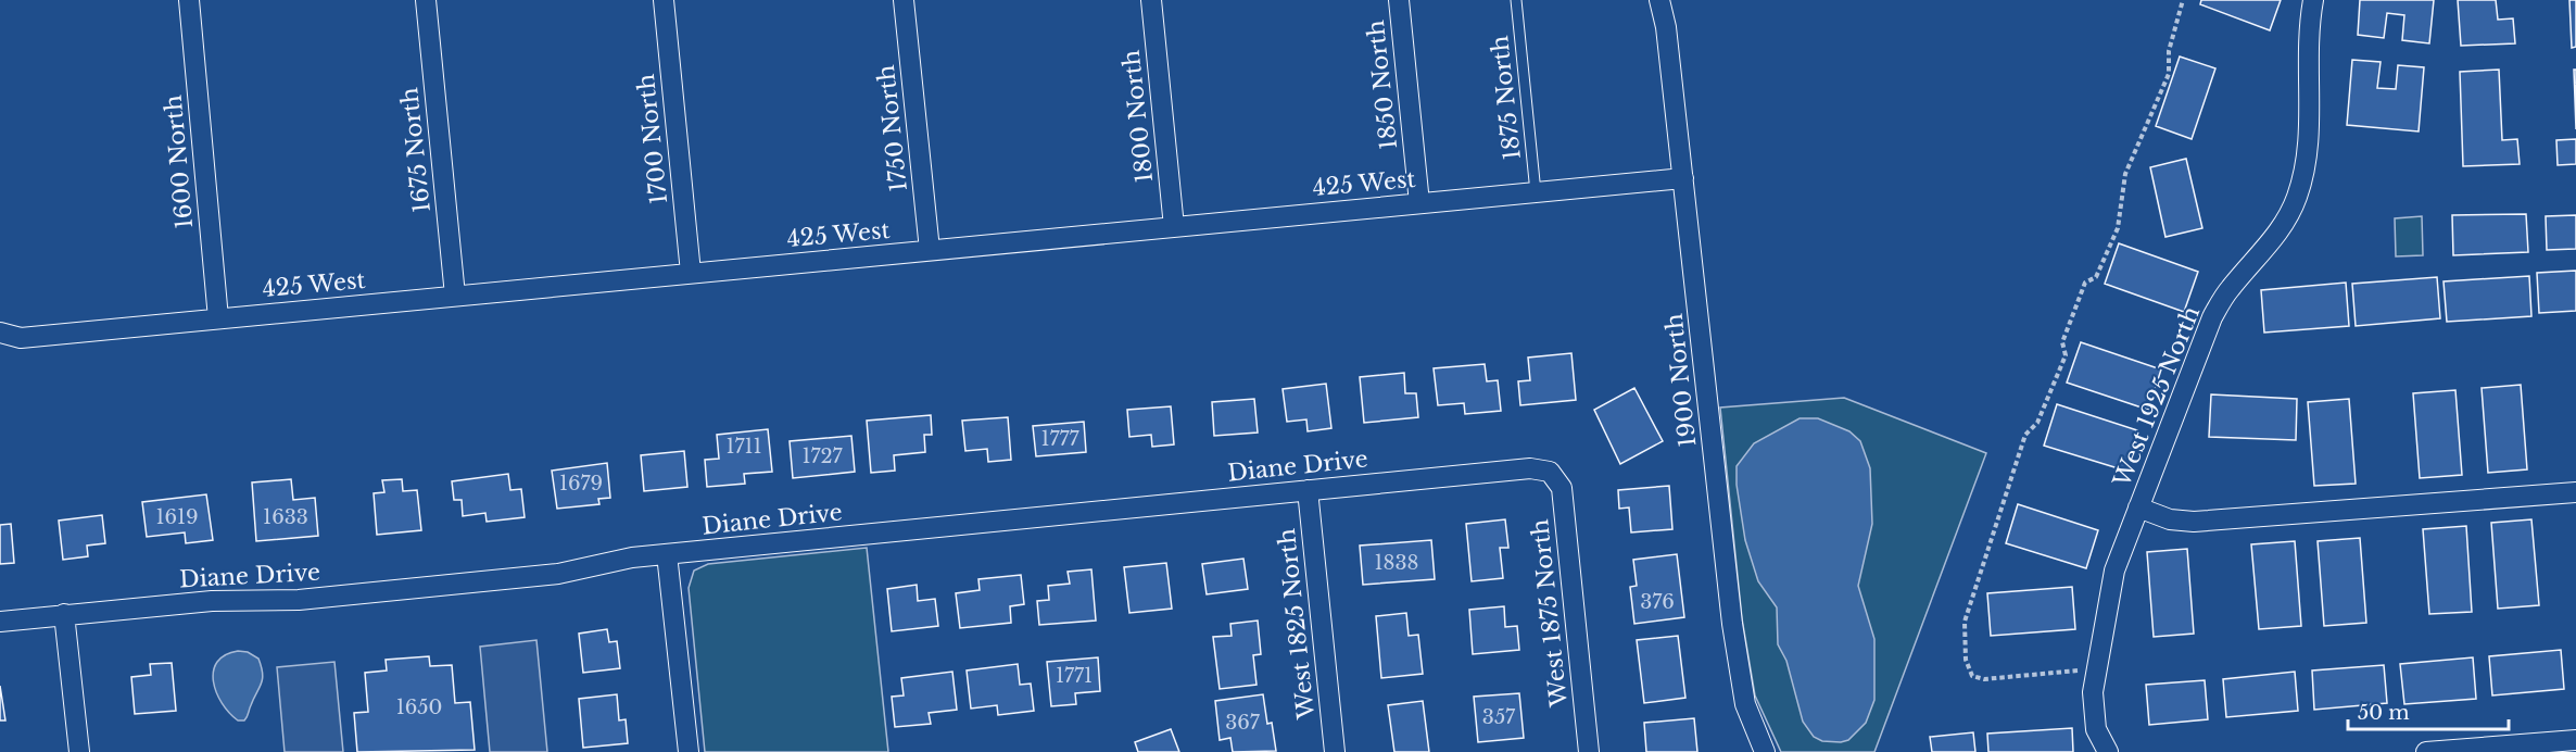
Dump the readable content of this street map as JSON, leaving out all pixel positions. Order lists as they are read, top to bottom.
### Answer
{
  "streets": {
    "street": [
      "1850 North",
      "1800 North",
      "1750 North",
      "1700 North",
      "1675 North",
      "1600 North",
      "425 West",
      "1900 North",
      "West 1925 North",
      "Diane Drive",
      "West 1875 North",
      "West 1825 North"
    ],
    "lane": ["1875 North"]
  },
  "crossings": [
    ["1850 North", "425 West"],
    ["1875 North", "425 West"],
    ["1800 North", "425 West"],
    ["1750 North", "425 West"],
    ["1700 North", "425 West"],
    ["1675 North", "425 West"],
    ["1600 North", "425 West"],
    ["425 West", "1900 North"],
    ["Diane Drive", "West 1875 North"],
    ["Diane Drive", "West 1825 North"]
  ],
  "house_numbers": [
    "1777",
    "1711",
    "1727",
    "1679",
    "1619",
    "1633",
    "1838",
    "376",
    "1771",
    "1650",
    "357",
    "367"
  ],
  "scale_bar": "50 m"
}
